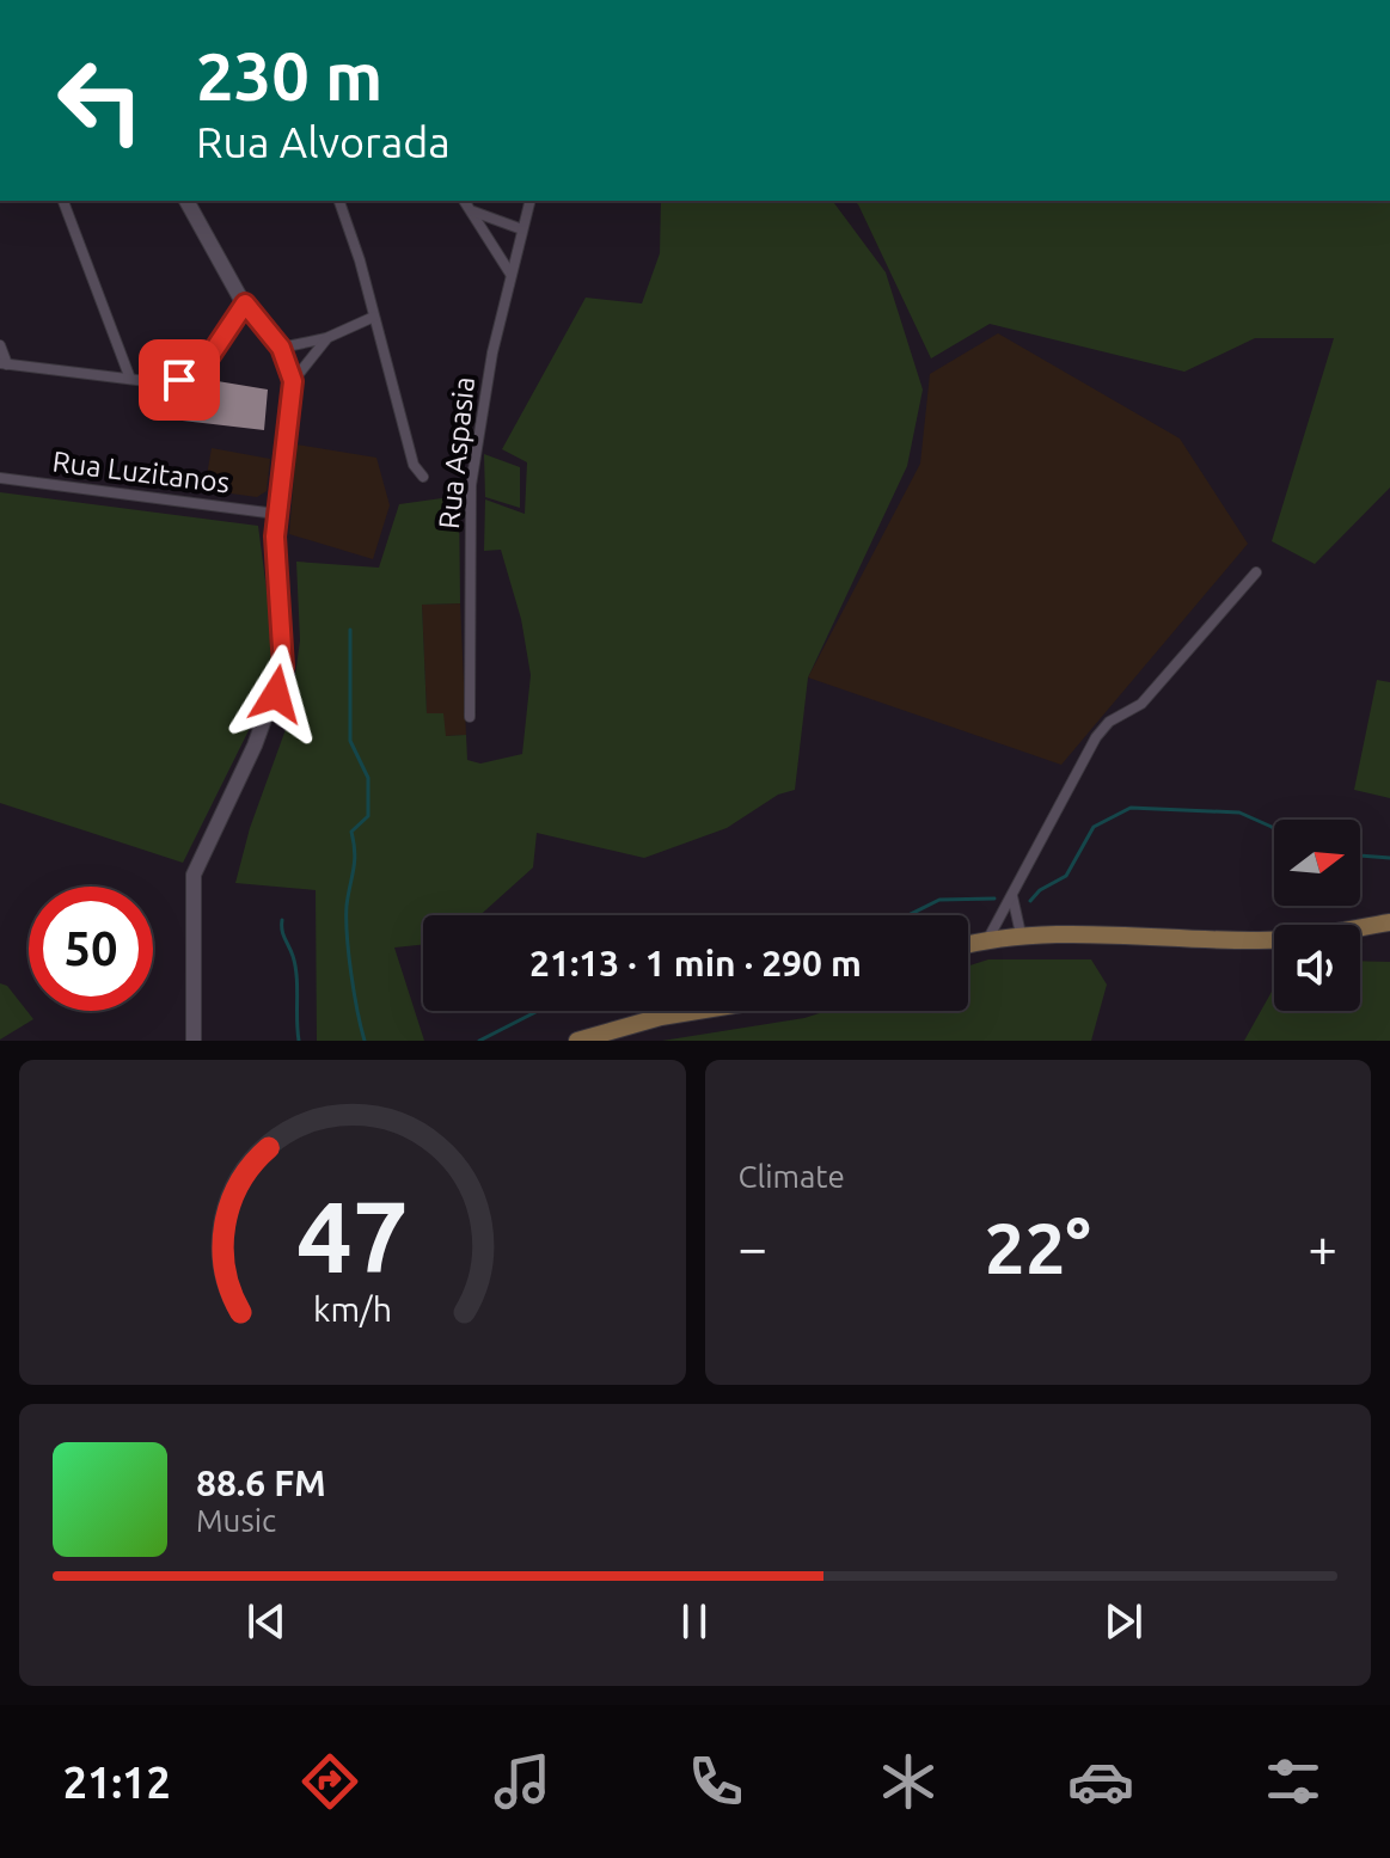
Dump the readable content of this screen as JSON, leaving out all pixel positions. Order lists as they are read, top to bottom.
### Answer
{
  "streets": {
    "street": ["Rua Aspasia", "Rua Luzitanos"]
  },
  "north": "right",
  "page": {
    "turn": ["230 m", "Rua Alvorada"],
    "limit": "50",
    "trip": "21:13 · 1 min · 290 m",
    "tile": "Climate",
    "heat": ["−", "22°", "+"],
    "song": ["88.6 FM", "Music"],
    "tabs": "21:12",
    "gauge": ["47", "km/h"]
  }
}
